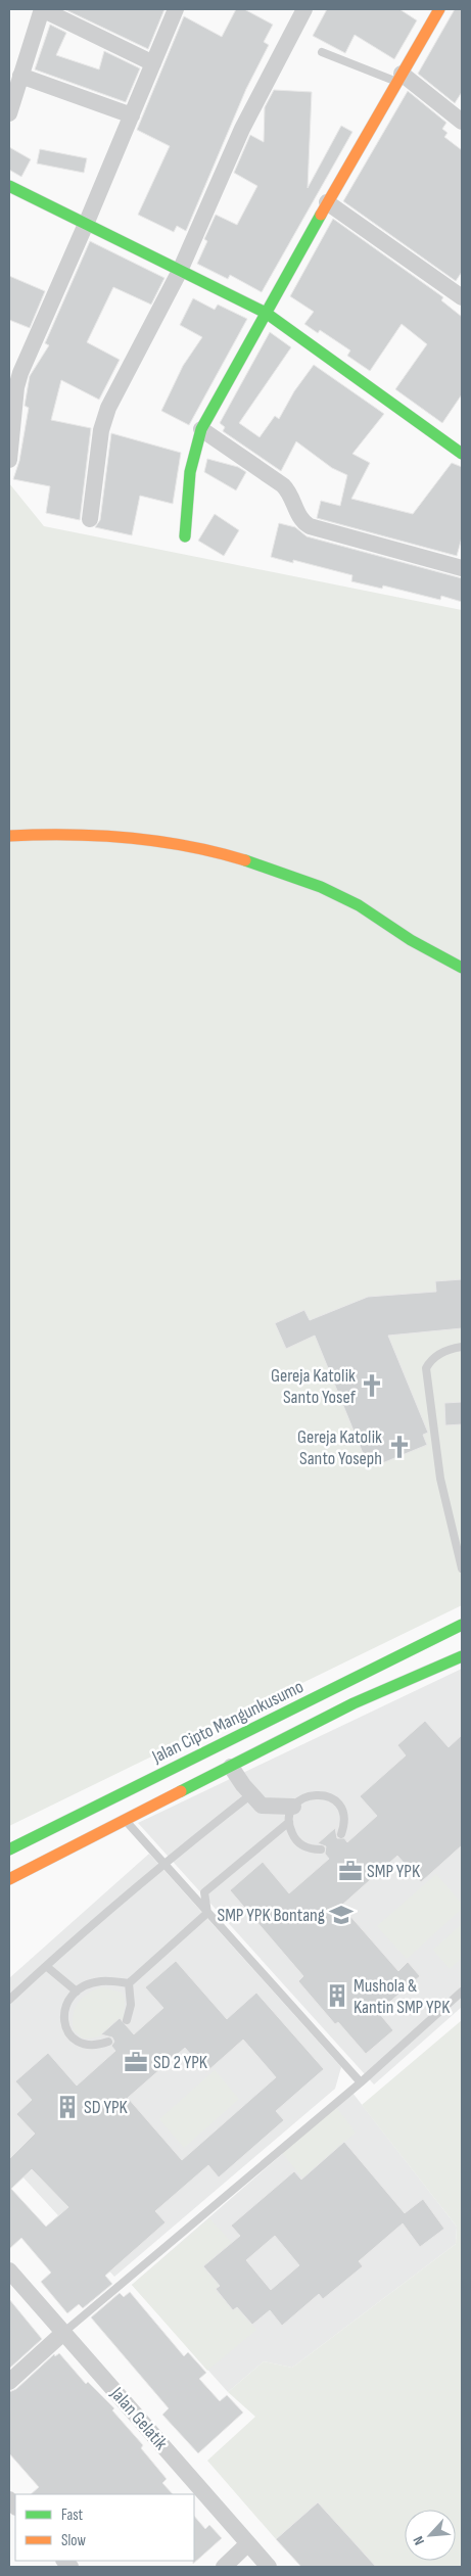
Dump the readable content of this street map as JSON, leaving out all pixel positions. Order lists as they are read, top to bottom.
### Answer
{
  "streets": {
    "street": ["Jalan Cipto Mangunkusumo", "Jalan Gelatik"]
  },
  "places": {
    "church": ["Gereja Katolik Santo Yosef", "Gereja Katolik Santo Yoseph"],
    "office": ["SMP YPK", "SD 2 YPK"],
    "school or university": ["SMP YPK Bontang"],
    "building": ["Mushola & Kantin SMP YPK", "SD YPK"]
  },
  "legend": ["Fast", "Slow"],
  "north": "bottom left"
}
